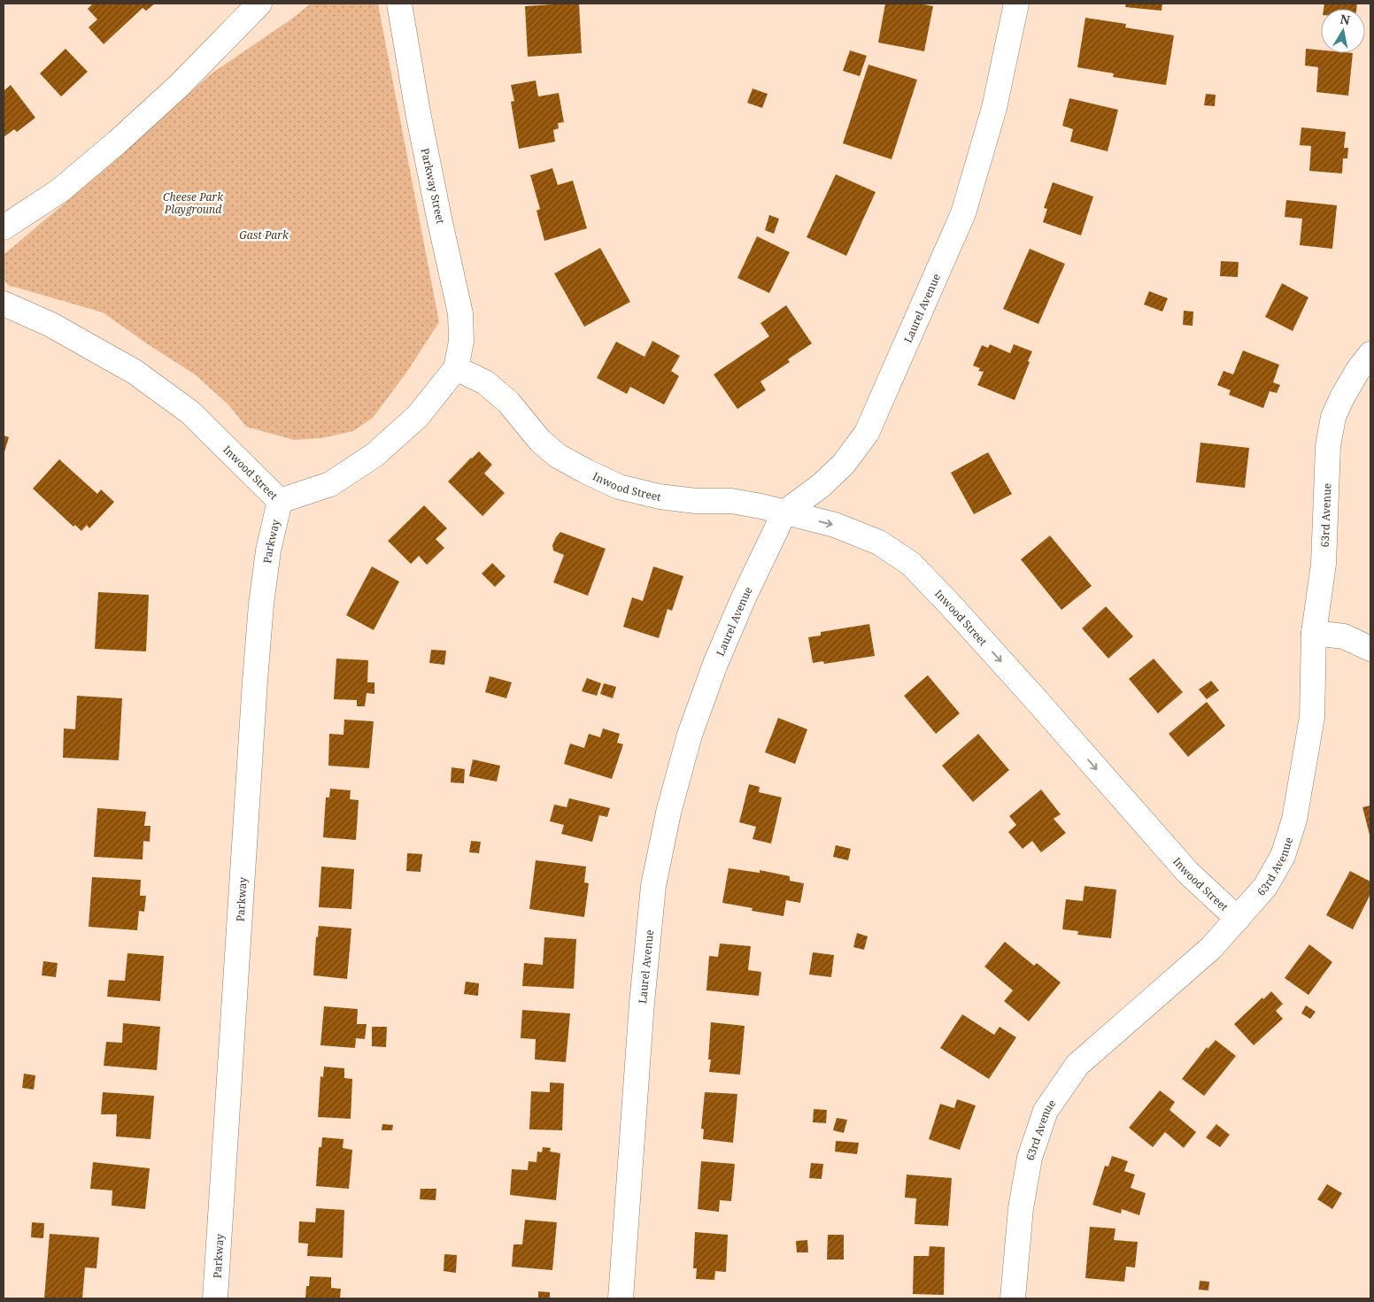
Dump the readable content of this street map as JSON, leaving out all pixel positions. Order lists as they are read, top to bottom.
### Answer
{
  "streets": {
    "street": [
      "Parkway Street",
      "Laurel Avenue",
      "Inwood Street",
      "63rd Avenue",
      "Parkway"
    ]
  },
  "crossings": [
    ["Parkway Street", "Inwood Street"],
    ["Laurel Avenue", "Inwood Street"],
    ["Inwood Street", "63rd Avenue"],
    ["Inwood Street", "Parkway"]
  ],
  "one_way": ["Inwood Street"],
  "parks": ["Cheese Park Playground", "Gast Park"],
  "north": "top"
}
